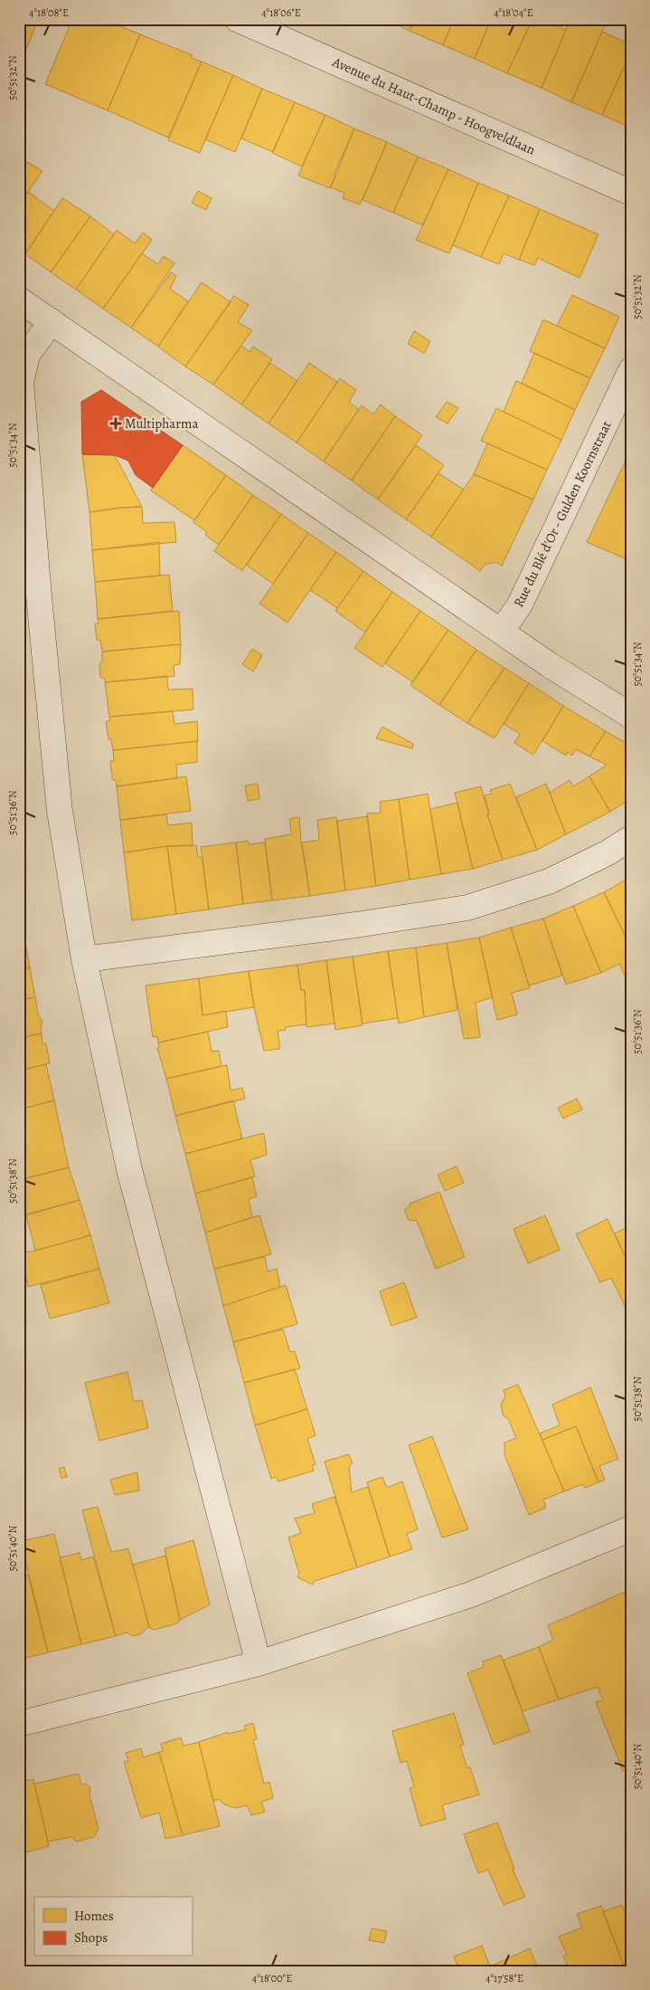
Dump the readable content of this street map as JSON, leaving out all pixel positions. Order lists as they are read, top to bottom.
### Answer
{
  "streets": {
    "street": ["Avenue du Haut-Champ - Hoogveldlaan", "Rue du Blé d'Or - Gulden Koornstraat"]
  },
  "places": {
    "health": ["Multipharma"]
  },
  "legend": ["Homes", "Shops"],
  "coordinates": [
    "4°18'08\"E",
    "4°18'06\"E",
    "4°18'04\"E",
    "50°51'32\"N",
    "50°51'34\"N",
    "50°51'36\"N",
    "50°51'38\"N",
    "50°51'40\"N",
    "4°18'00\"E",
    "4°17'58\"E"
  ]
}
